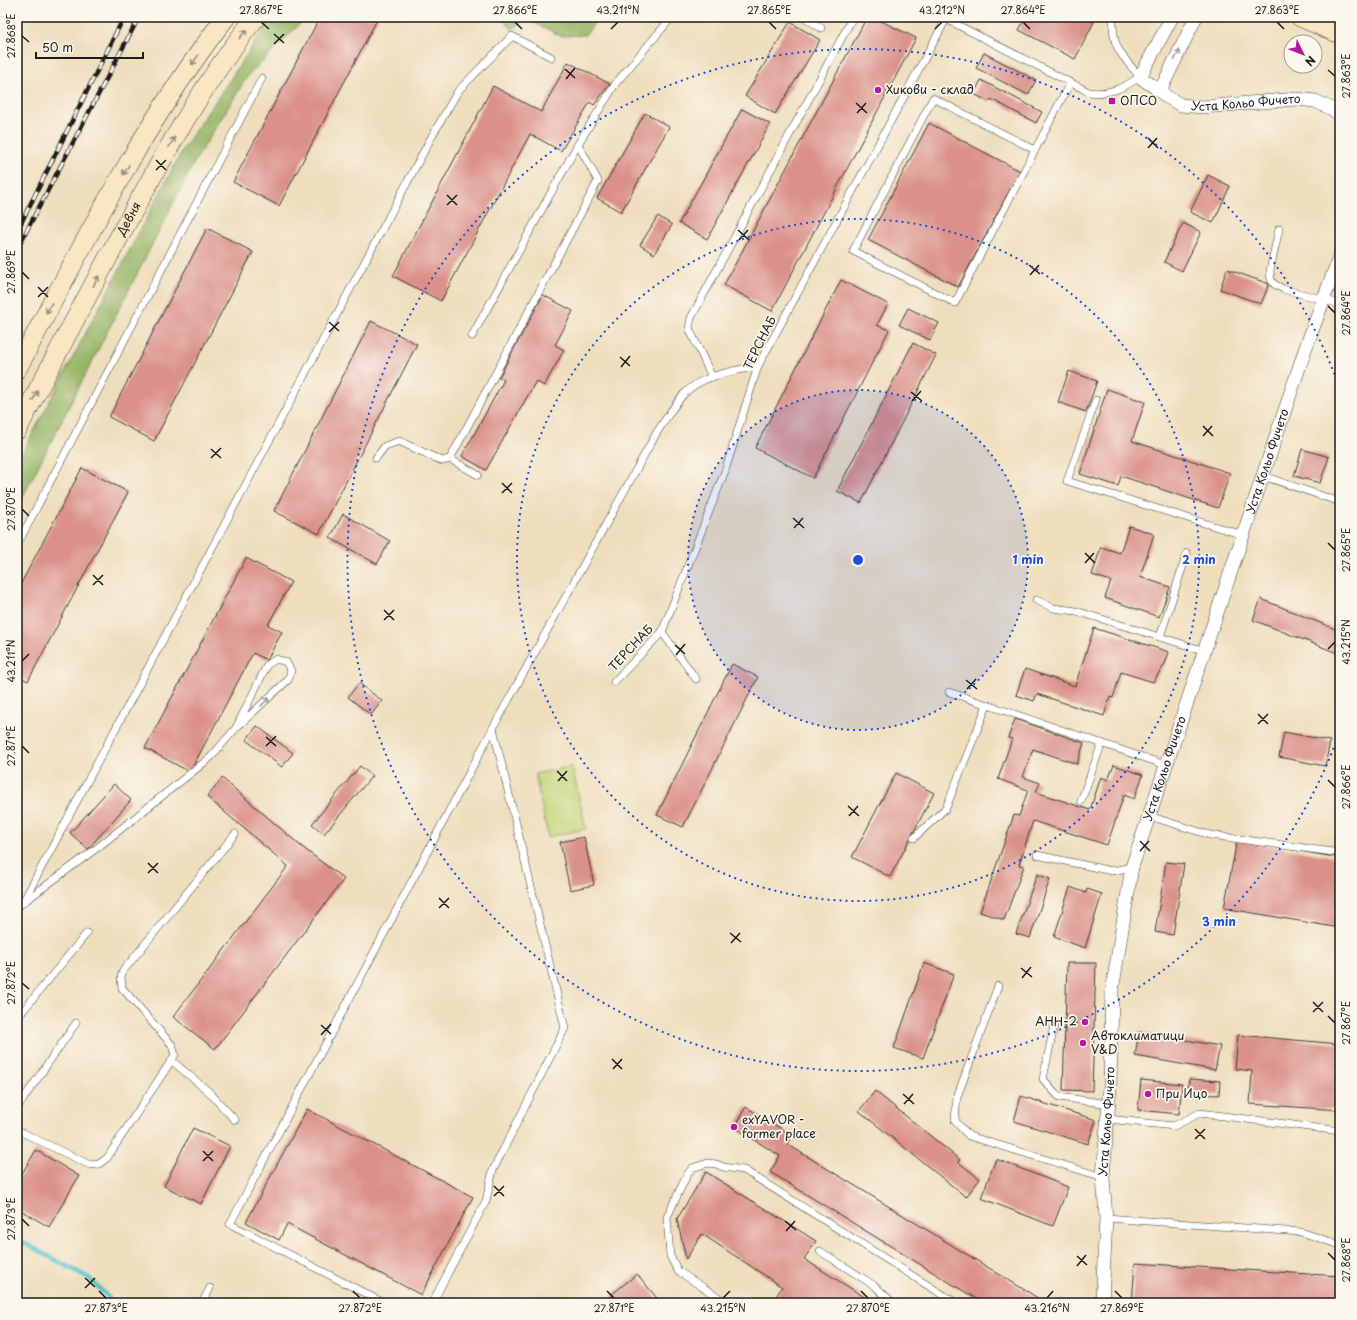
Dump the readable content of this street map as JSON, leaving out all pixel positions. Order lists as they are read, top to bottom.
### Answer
{
  "streets": {
    "main road": ["Девня"],
    "street": ["Уста Кольо Фичето"],
    "lane": ["ТЕРСНАБ"]
  },
  "places": {
    "other": [
      "Хикови - склад",
      "АНН-2",
      "Автоклиматици V&D",
      "При Ицо",
      "exYAVOR - former place"
    ],
    "transit": ["ОПСО"]
  },
  "scale_bar": "50 m",
  "north": "bottom right",
  "coordinates": [
    "27.867°E",
    "27.866°E",
    "43.211°N",
    "27.865°E",
    "43.212°N",
    "27.864°E",
    "27.863°E",
    "27.868°E",
    "27.869°E",
    "27.870°E",
    "43.215°N",
    "27.871°E",
    "27.872°E",
    "27.873°E",
    "43.216°N"
  ],
  "rings": ["1 min", "2 min", "3 min"]
}
